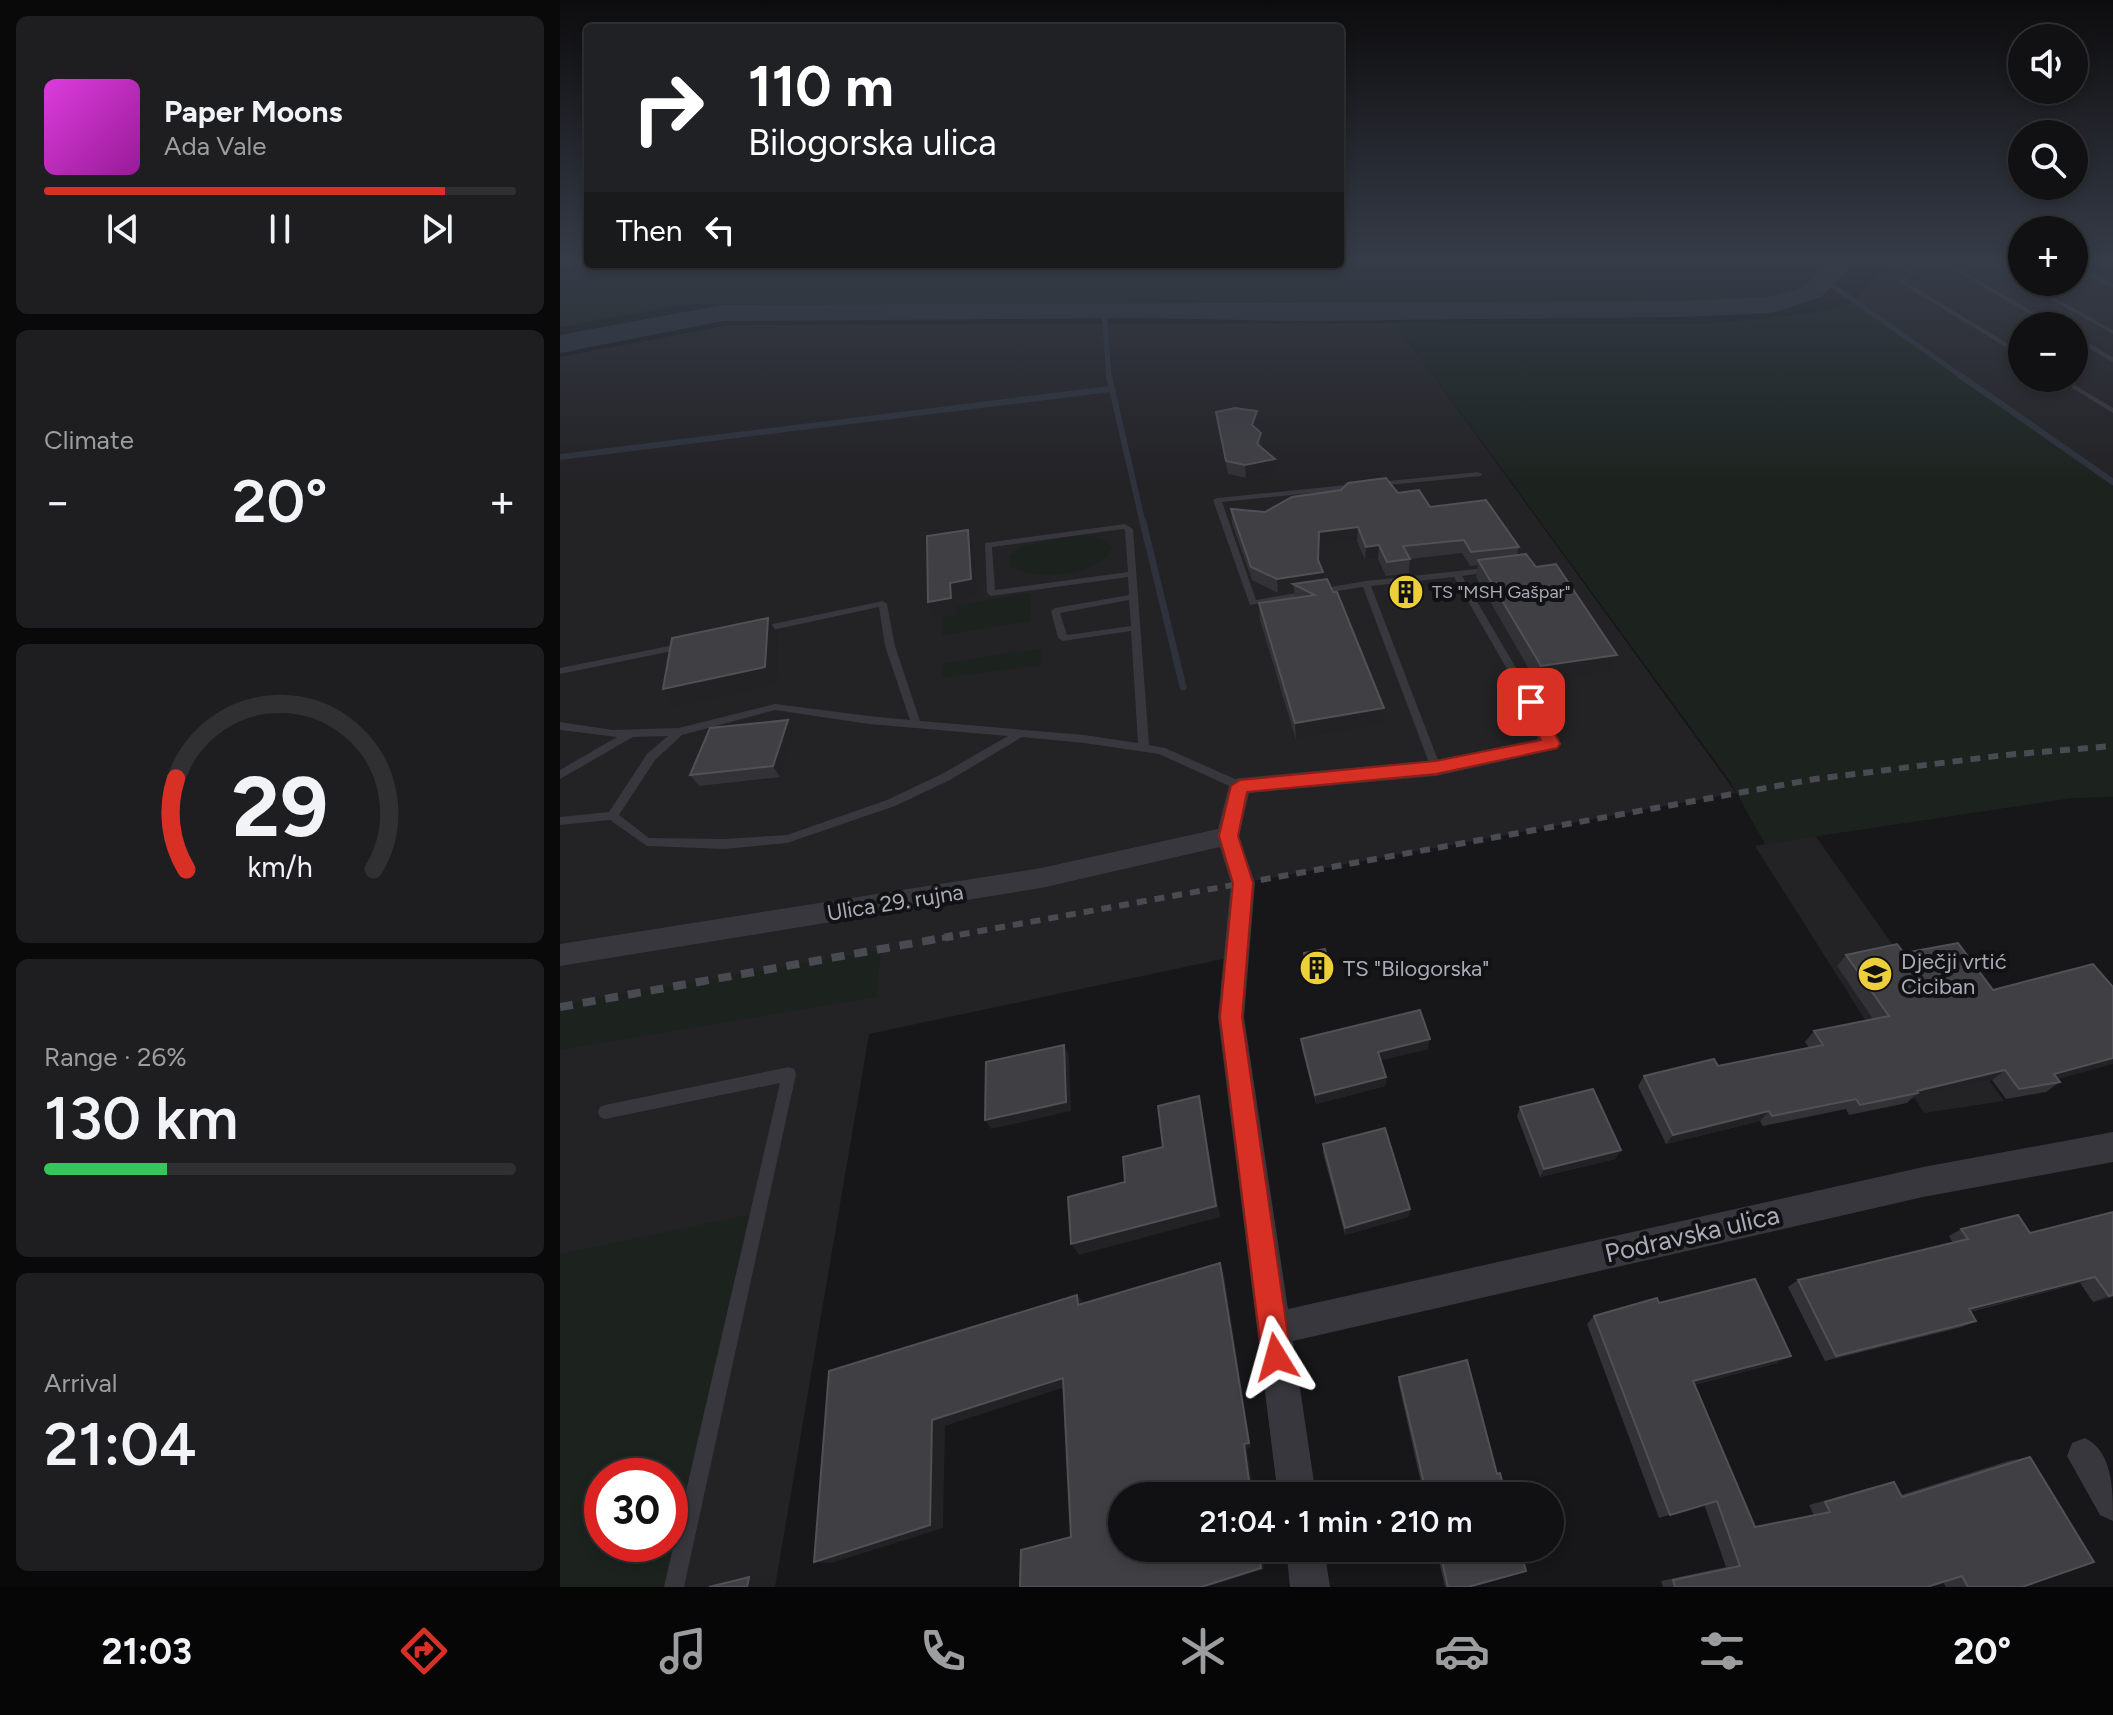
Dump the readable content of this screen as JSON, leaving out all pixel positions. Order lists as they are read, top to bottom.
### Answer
{
  "streets": {
    "street": ["Ulica 29. rujna", "Podravska ulica"]
  },
  "places": {
    "building": ["TS \"MSH Gašpar\"", "TS \"Bilogorska\""],
    "school or university": ["Dječji vrtić Ciciban"]
  },
  "page": {
    "map_buttons": ["+", "−"],
    "turn": ["110 m", "Bilogorska ulica"],
    "song": ["Paper Moons", "Ada Vale"],
    "then": "Then",
    "tile": [
      "Climate",
      ["Range · 26%", "130 km"],
      ["Arrival", "21:04"]
    ],
    "heat": ["−", "20°", "+"],
    "limit": "30",
    "trip": "21:04 · 1 min · 210 m",
    "tabs": ["21:03", "20°"],
    "gauge": ["29", "km/h"]
  }
}
